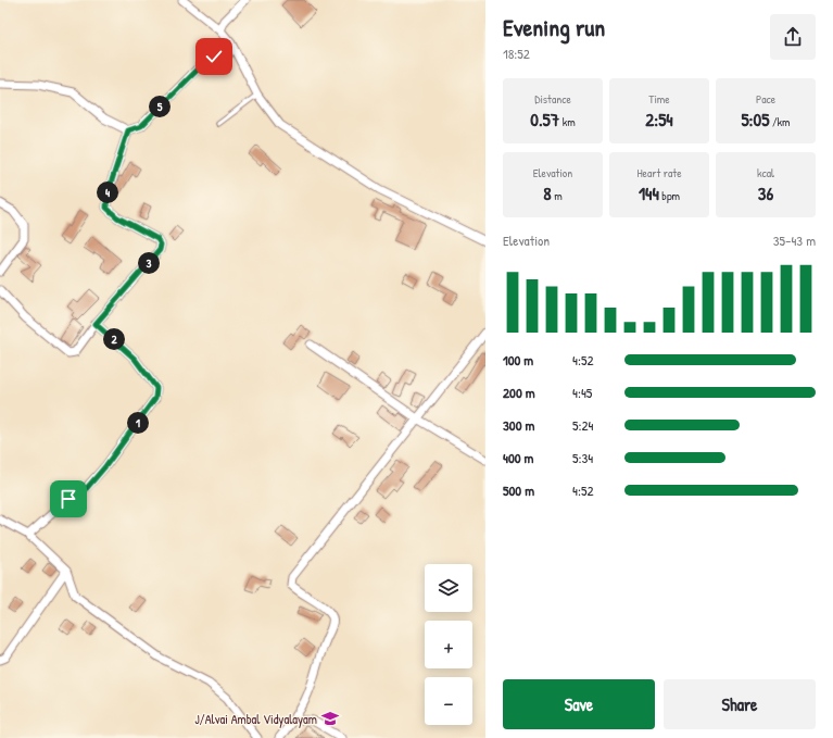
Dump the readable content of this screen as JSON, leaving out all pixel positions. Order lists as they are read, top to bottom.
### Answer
{
  "places": {
    "school or university": ["J/Alvai Ambal Vidyalayam"]
  },
  "page": {
    "heading": ["Evening run", "18:52"],
    "stats": [
      ["Distance", "0.57 km"],
      ["Time", "2:54"],
      ["Pace", "5:05 /km"],
      ["Elevation", "8 m"],
      ["Heart rate", "144 bpm"],
      ["kcal", "36"]
    ],
    "pins": [
      "5",
      "4",
      "3",
      "2",
      "1"
    ],
    "chart": ["Elevation", "35–43 m"],
    "list": [
      {
        "name": "100 m",
        "note": "4:52"
      },
      {
        "name": "200 m",
        "note": "4:45"
      },
      {
        "name": "300 m",
        "note": "5:24"
      },
      {
        "name": "400 m",
        "note": "5:34"
      },
      {
        "name": "500 m",
        "note": "4:52"
      }
    ],
    "map_buttons": ["+", "−"],
    "buttons": ["Save", "Share"]
  }
}
